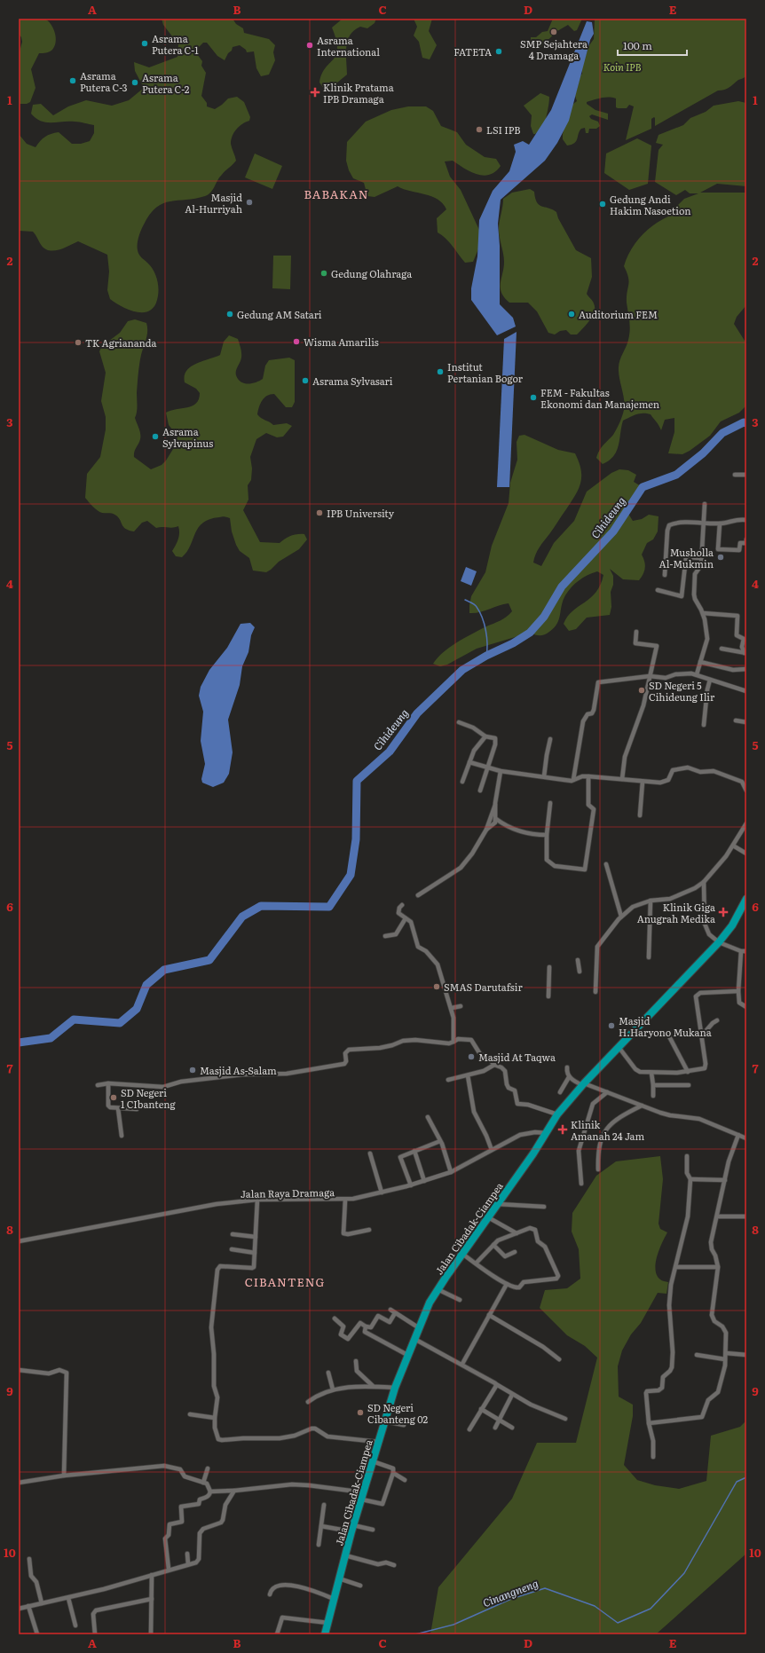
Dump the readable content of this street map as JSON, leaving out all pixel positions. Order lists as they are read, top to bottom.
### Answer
{
  "streets": {
    "highway": ["Jalan Cibadak-Ciampea"],
    "street": ["Jalan Raya Dramaga"]
  },
  "crossings": [
    ["Jalan Raya Dramaga", "Jalan Cibadak-Ciampea"]
  ],
  "districts": ["BABAKAN", "CIBANTENG"],
  "water": ["Cihideung", "Cinangneng"],
  "parks": ["Koin IPB"],
  "places": {
    "other": [
      "SMP Sejahtera 4 Dramaga",
      "Asrama Putera C-1",
      "Asrama International",
      "FATETA",
      "Asrama Putera C-3",
      "Asrama Putera C-2",
      "LSI IPB",
      "Masjid Al-Hurriyah",
      "Gedung Andi Hakim Nasoetion",
      "Gedung Olahraga",
      "Gedung AM Satari",
      "Auditorium FEM",
      "Wisma Amarilis",
      "TK Agriananda",
      "Institut Pertanian Bogor",
      "Asrama Sylvasari",
      "FEM - Fakultas Ekonomi dan Manajemen",
      "Asrama Sylvapinus",
      "IPB University",
      "Musholla Al-Mukmin",
      "SD Negeri 5 Cihideung Ilir",
      "SMAS Darutafsir",
      "Masjid H.Haryono Mukana",
      "Masjid At Taqwa",
      "Masjid As-Salam",
      "SD Negeri 1 CIbanteng",
      "SD Negeri Cibanteng 02"
    ],
    "health": ["Klinik Pratama IPB Dramaga", "Klinik Giga Anugrah Medika", "Klinik Amanah 24 Jam"]
  },
  "scale_bar": "100 m",
  "grid": {
    "columns": [
      "A",
      "B",
      "C",
      "D",
      "E"
    ],
    "rows": [
      "1",
      "2",
      "3",
      "4",
      "5",
      "6",
      "7",
      "8",
      "9",
      "10"
    ]
  }
}
